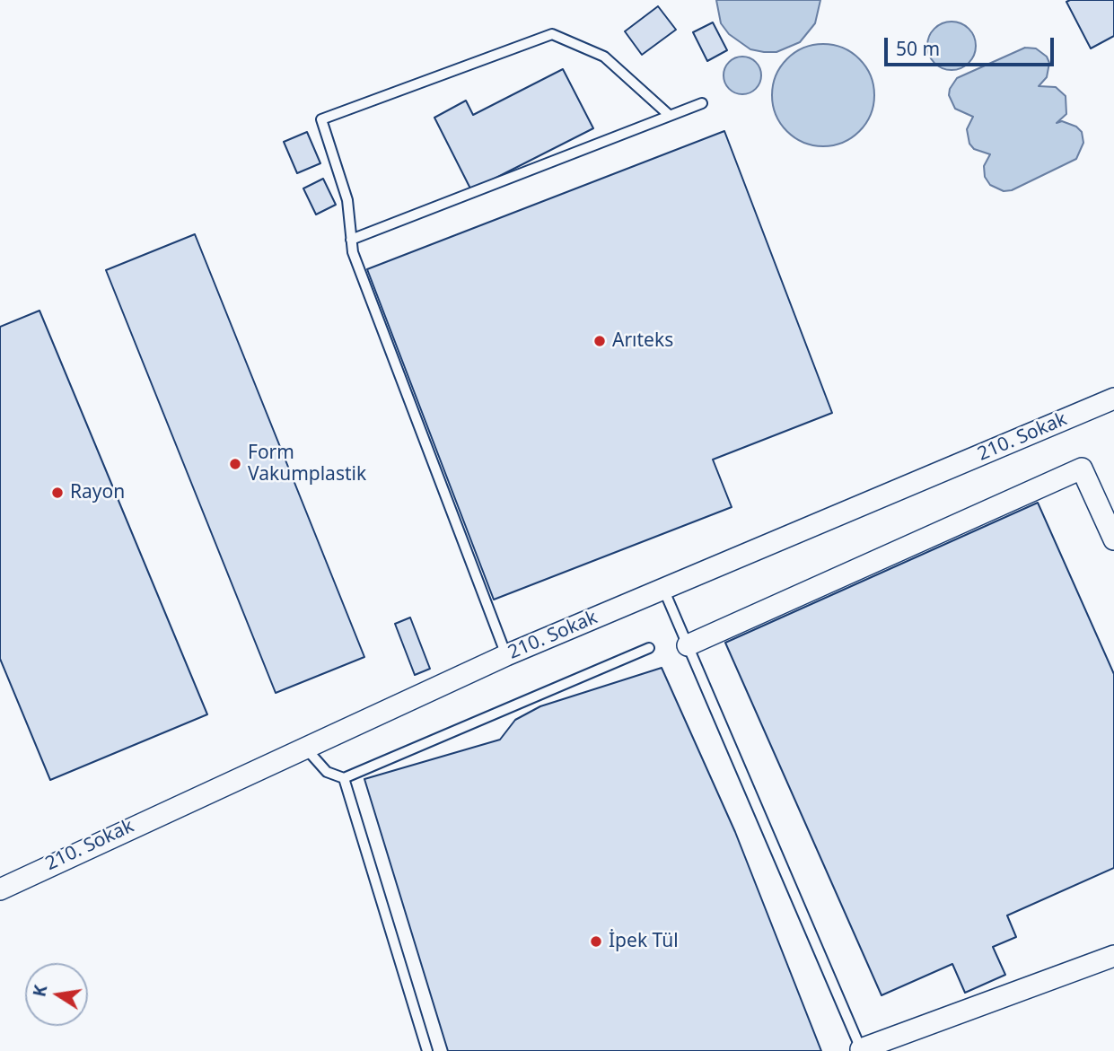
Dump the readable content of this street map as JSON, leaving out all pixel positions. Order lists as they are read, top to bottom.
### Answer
{
  "streets": {
    "street": ["210. Sokak"]
  },
  "places": [
    "Arıteks",
    "Form Vakumplastik",
    "Rayon",
    "İpek Tül"
  ],
  "scale_bar": "50 m",
  "north": "left"
}
